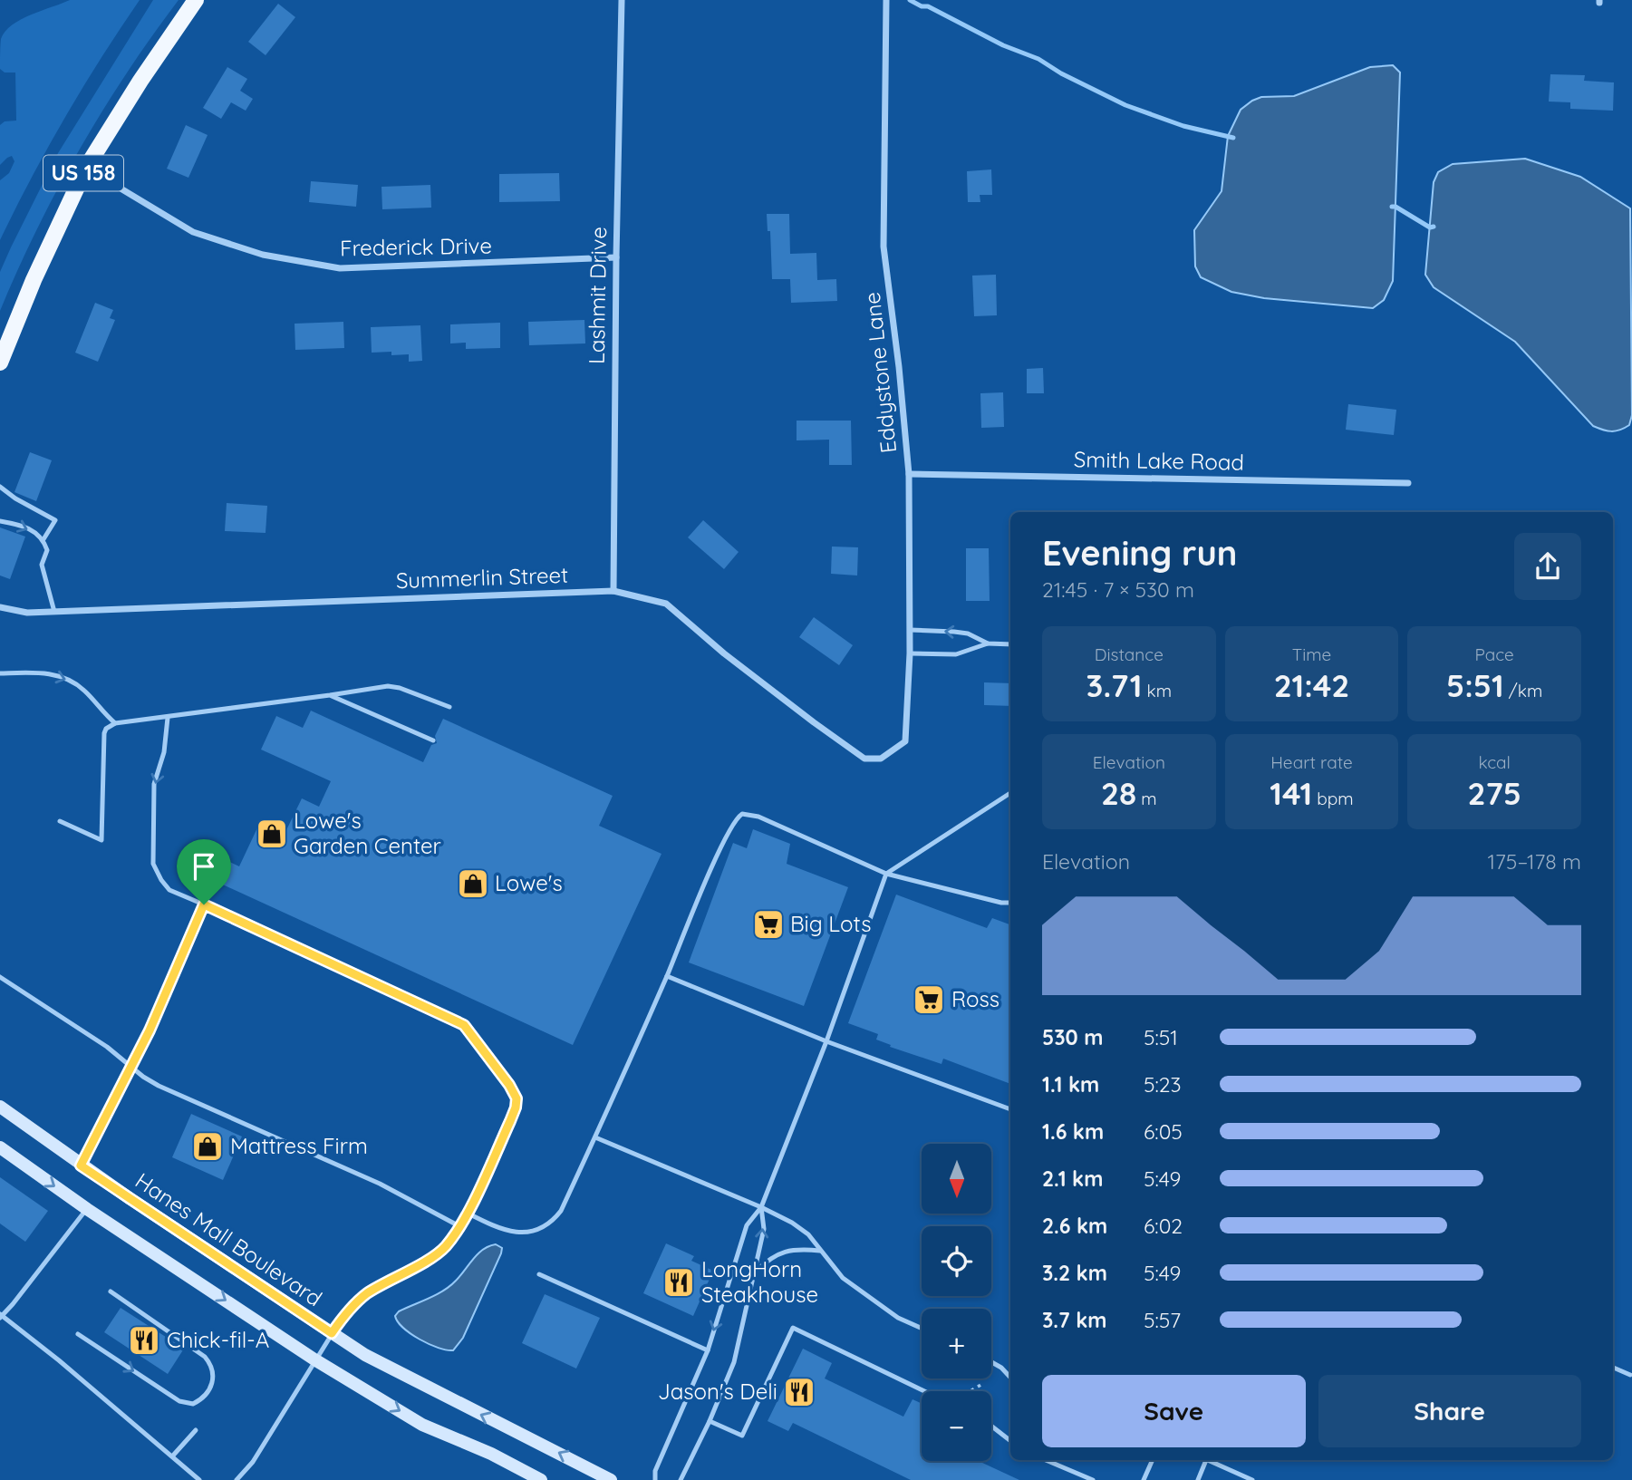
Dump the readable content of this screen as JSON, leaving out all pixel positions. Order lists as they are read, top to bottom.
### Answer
{
  "streets": {
    "main road": ["US 158", "Hanes Mall Boulevard"],
    "street": [
      "Frederick Drive",
      "Lashmit Drive",
      "Eddystone Lane",
      "Smith Lake Road",
      "Summerlin Street"
    ]
  },
  "crossings": [
    ["US 158", "Frederick Drive"],
    ["Frederick Drive", "Lashmit Drive"],
    ["Lashmit Drive", "Summerlin Street"],
    ["Eddystone Lane", "Smith Lake Road"],
    ["Eddystone Lane", "Summerlin Street"]
  ],
  "places": {
    "shop": ["Lowe's Garden Center", "Lowe's", "Mattress Firm"],
    "supermarket": ["Big Lots", "Ross"],
    "restaurant": ["LongHorn Steakhouse", "Chick-fil-A", "Jason's Deli"]
  },
  "north": "bottom",
  "page": {
    "heading": ["Evening run", "21:45 · 7 × 530 m"],
    "stats": [
      ["Distance", "3.71 km"],
      ["Time", "21:42"],
      ["Pace", "5:51 /km"],
      ["Elevation", "28 m"],
      ["Heart rate", "141 bpm"],
      ["kcal", "275"]
    ],
    "chart": ["Elevation", "175–178 m"],
    "list": [
      {
        "name": "530 m",
        "note": "5:51"
      },
      {
        "name": "1.1 km",
        "note": "5:23"
      },
      {
        "name": "1.6 km",
        "note": "6:05"
      },
      {
        "name": "2.1 km",
        "note": "5:49"
      },
      {
        "name": "2.6 km",
        "note": "6:02"
      },
      {
        "name": "3.2 km",
        "note": "5:49"
      },
      {
        "name": "3.7 km",
        "note": "5:57"
      }
    ],
    "map_buttons": ["+", "−"],
    "buttons": ["Save", "Share"]
  }
}
